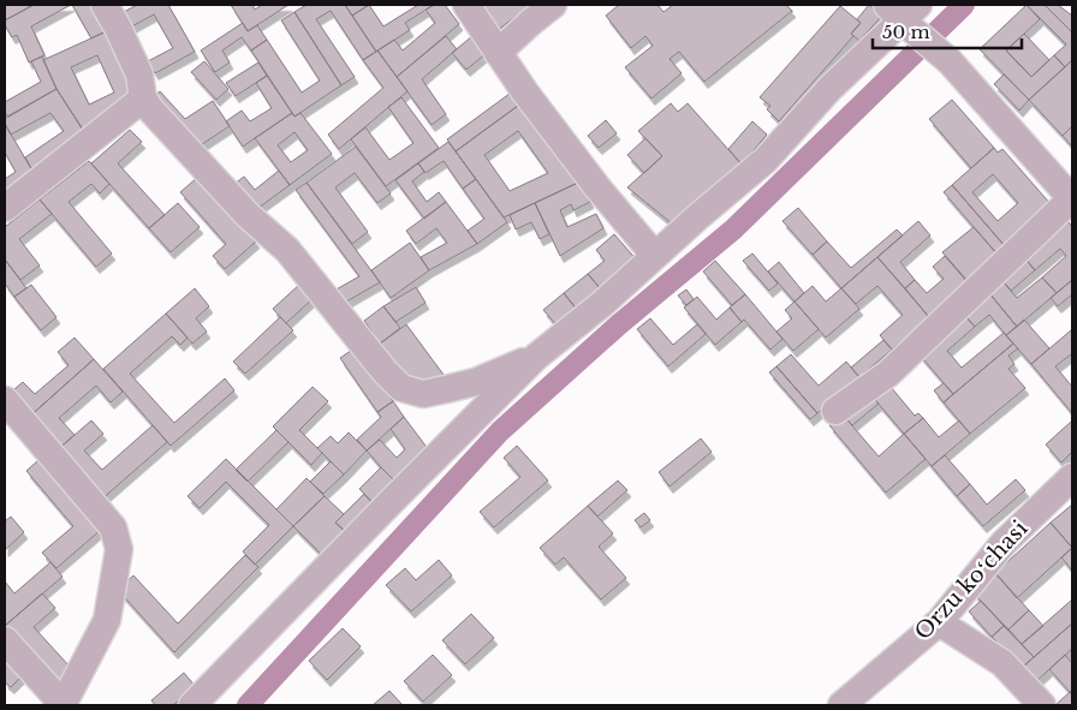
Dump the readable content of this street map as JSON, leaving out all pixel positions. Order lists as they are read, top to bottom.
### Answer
{
  "streets": {
    "street": ["Orzu koʻchasi"]
  },
  "scale_bar": "50 m"
}
